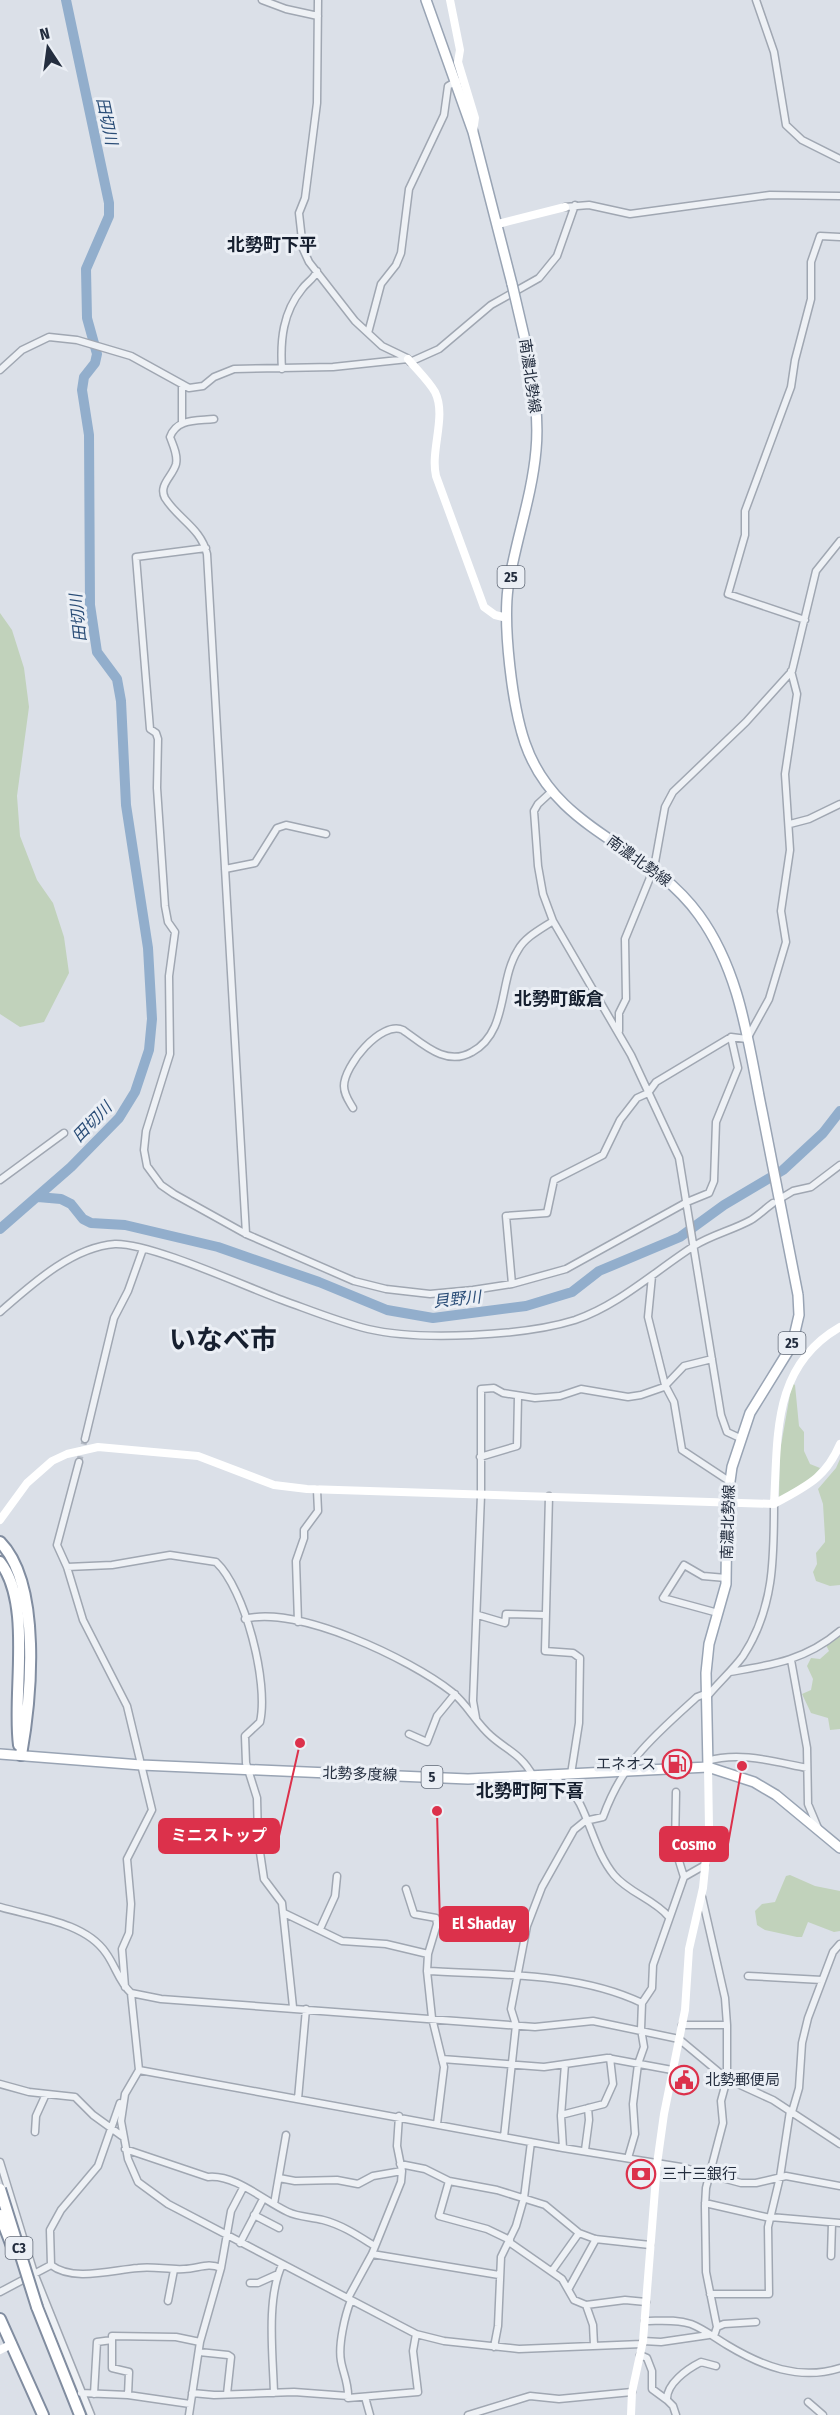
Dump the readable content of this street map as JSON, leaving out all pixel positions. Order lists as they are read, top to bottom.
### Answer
{
  "streets": {
    "highway": ["C3"],
    "main road": [
      "南濃北勢線",
      "25",
      "北勢多度線",
      "5"
    ]
  },
  "crossings": [
    ["南濃北勢線", "北勢多度線"]
  ],
  "districts": [
    "北勢町下平",
    "北勢町飯倉",
    "いなべ市",
    "北勢町阿下喜"
  ],
  "water": ["田切川", "貝野川"],
  "places": {
    "other": ["ミニストップ", "Cosmo", "El Shaday"],
    "fuel station": ["エネオス"],
    "public building": ["北勢郵便局"],
    "bank": ["三十三銀行"]
  },
  "north": "top"
}
